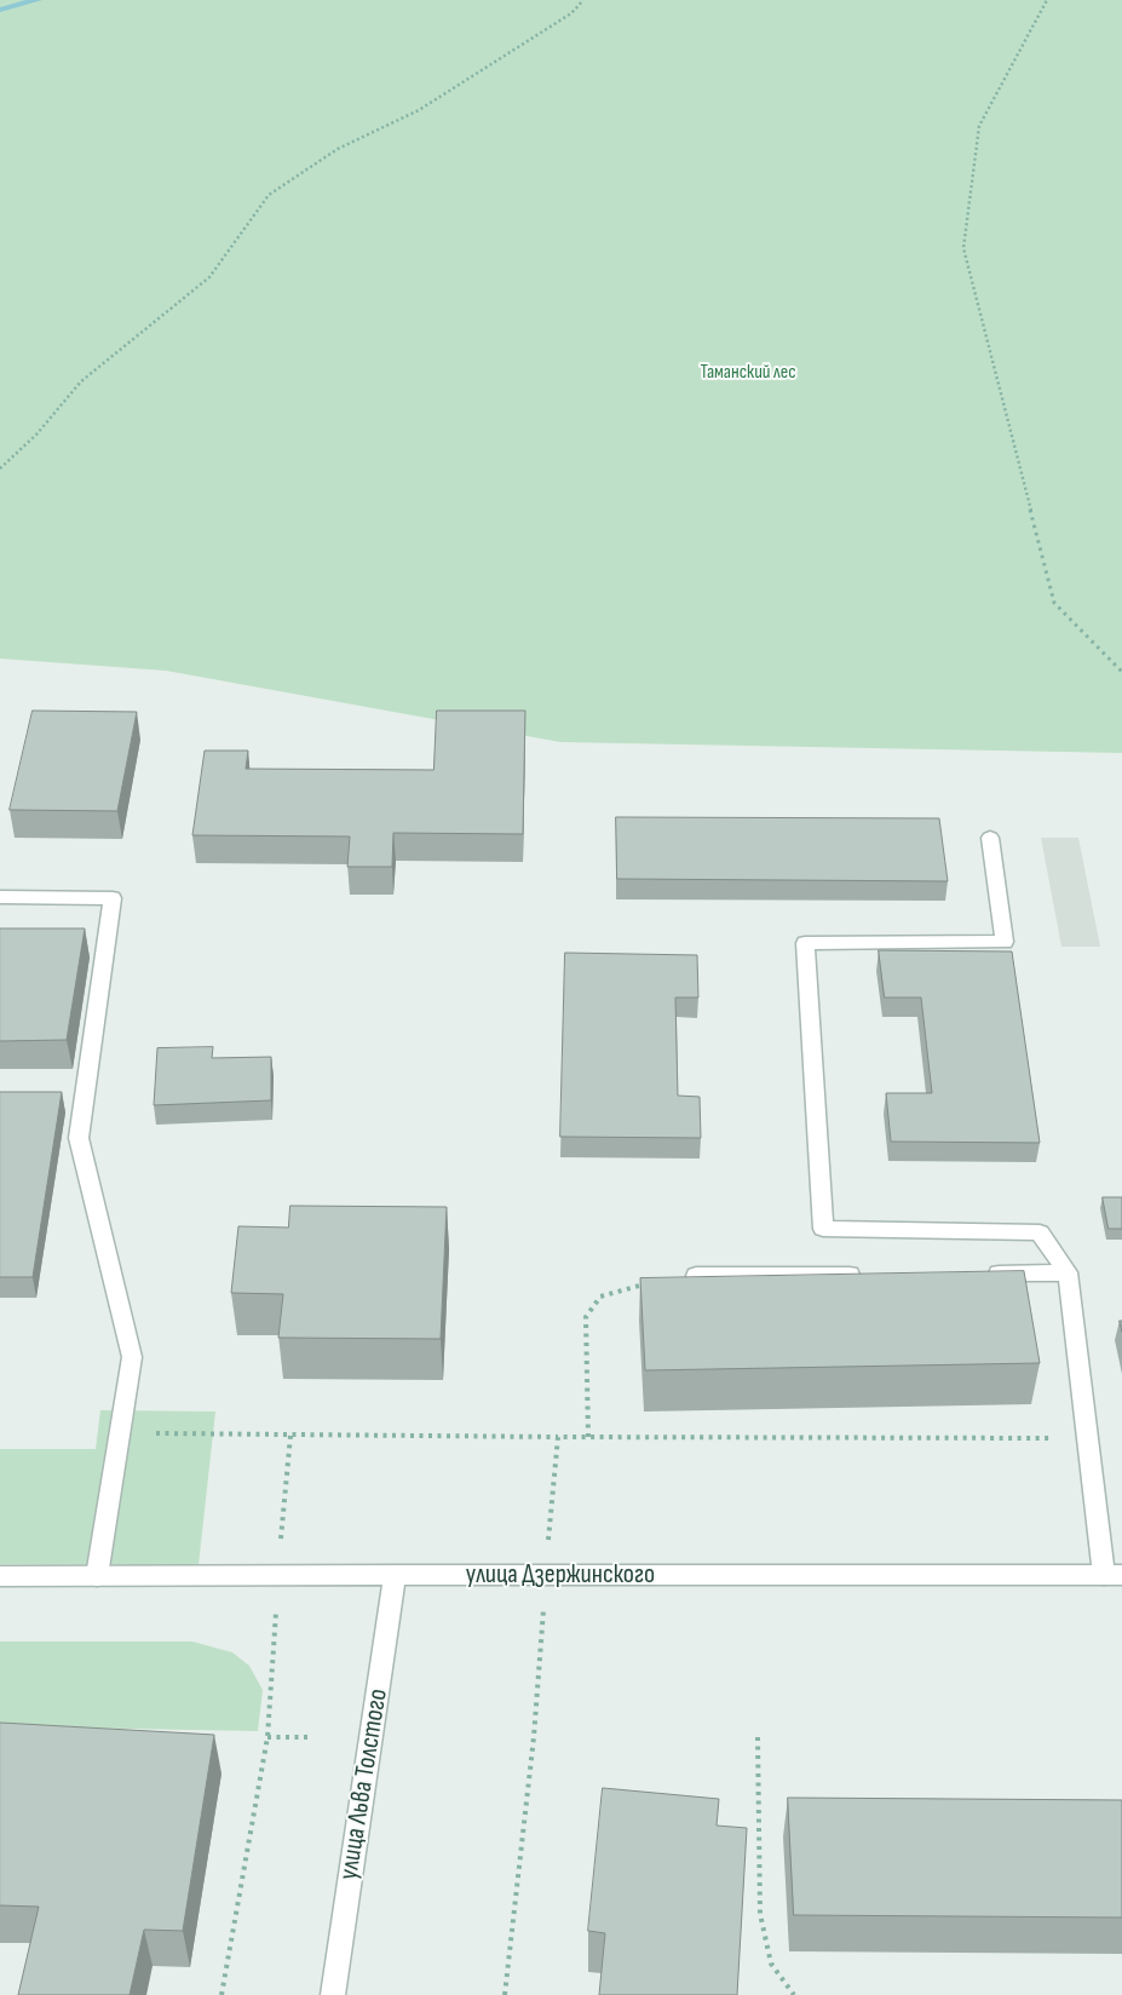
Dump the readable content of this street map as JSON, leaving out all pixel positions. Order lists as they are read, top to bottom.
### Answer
{
  "streets": {
    "street": ["улица Дзержинского", "улица Льва Толстого"]
  },
  "crossings": [
    ["улица Дзержинского", "улица Льва Толстого"]
  ],
  "parks": ["Таманский лес"]
}
